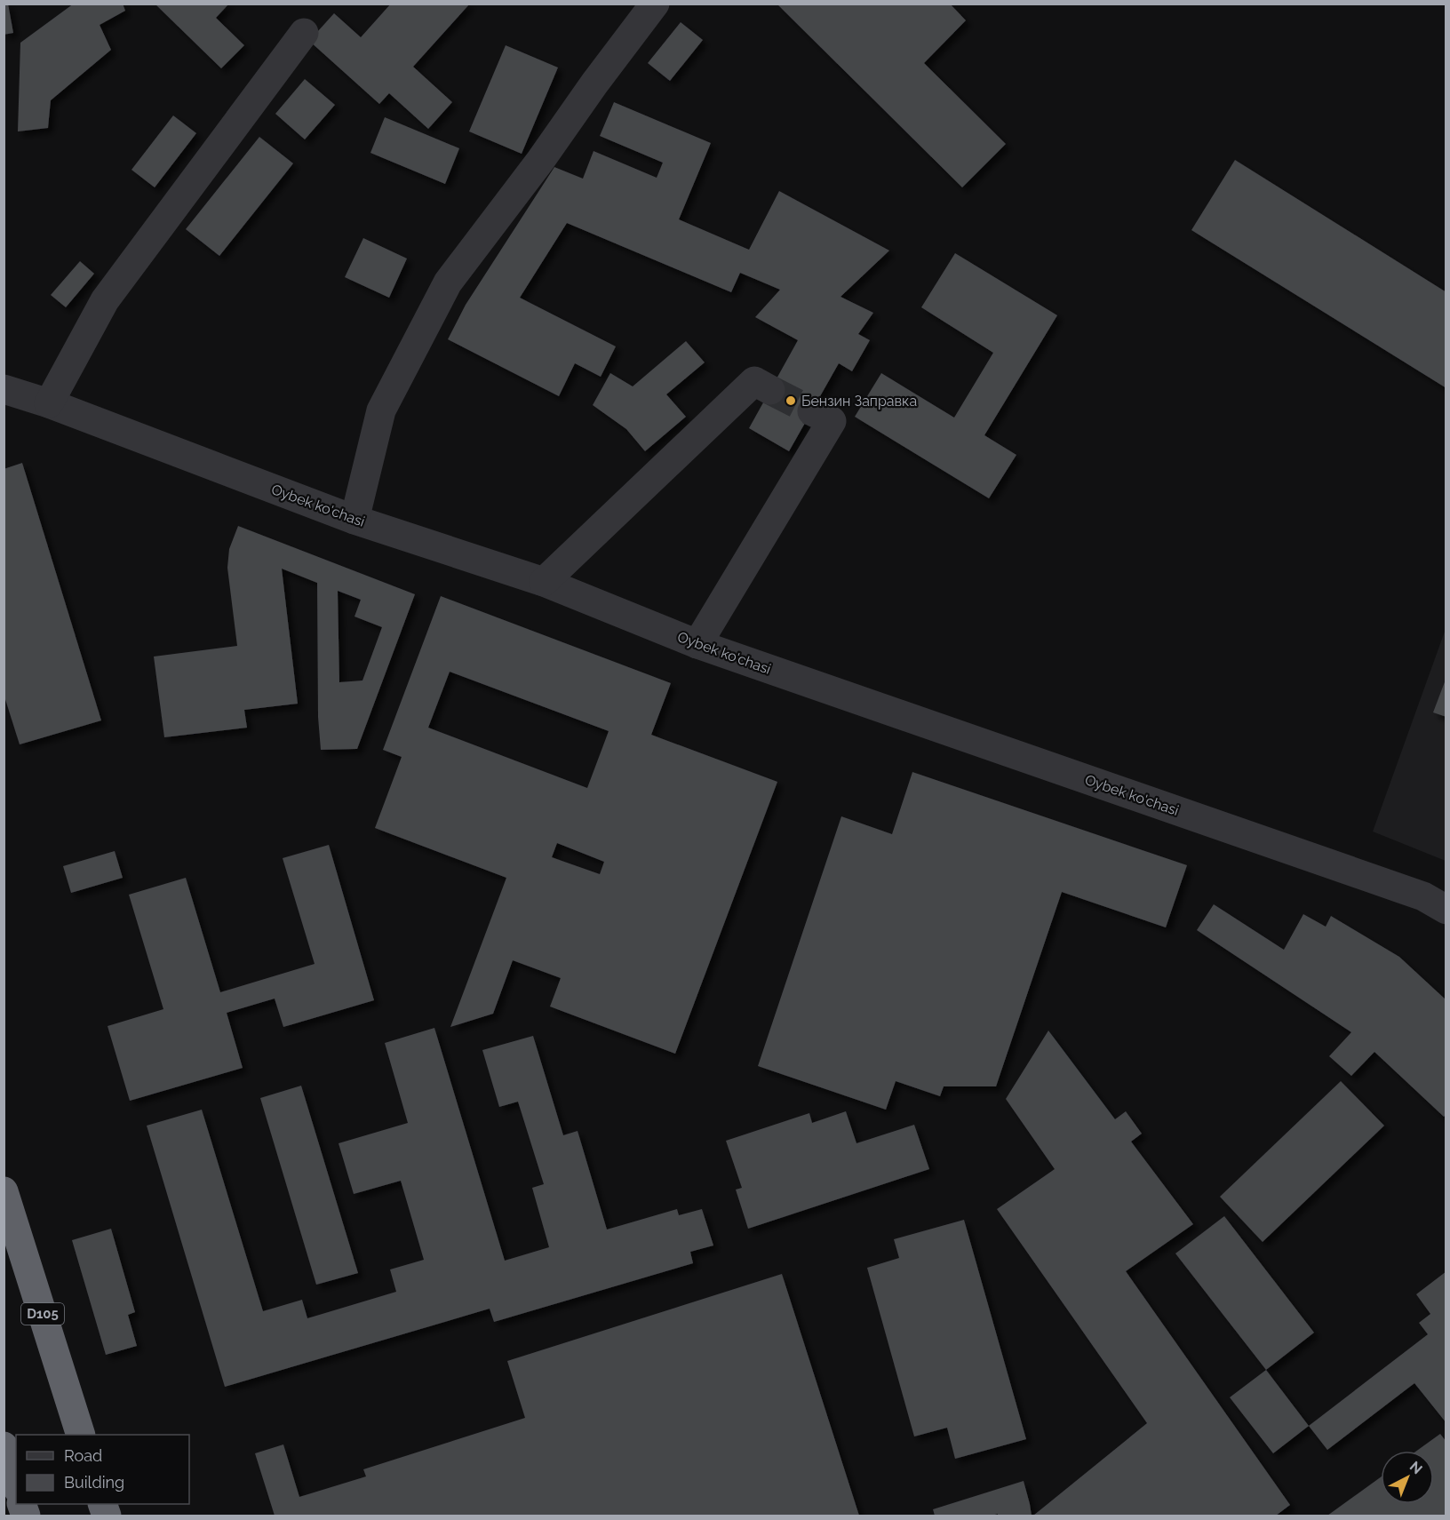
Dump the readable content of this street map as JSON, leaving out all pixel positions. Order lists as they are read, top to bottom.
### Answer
{
  "streets": {
    "highway": ["D105"],
    "street": ["Oybek ko'chasi"]
  },
  "places": ["Бензин Заправка"],
  "legend": ["Road", "Building"],
  "north": "top right"
}
